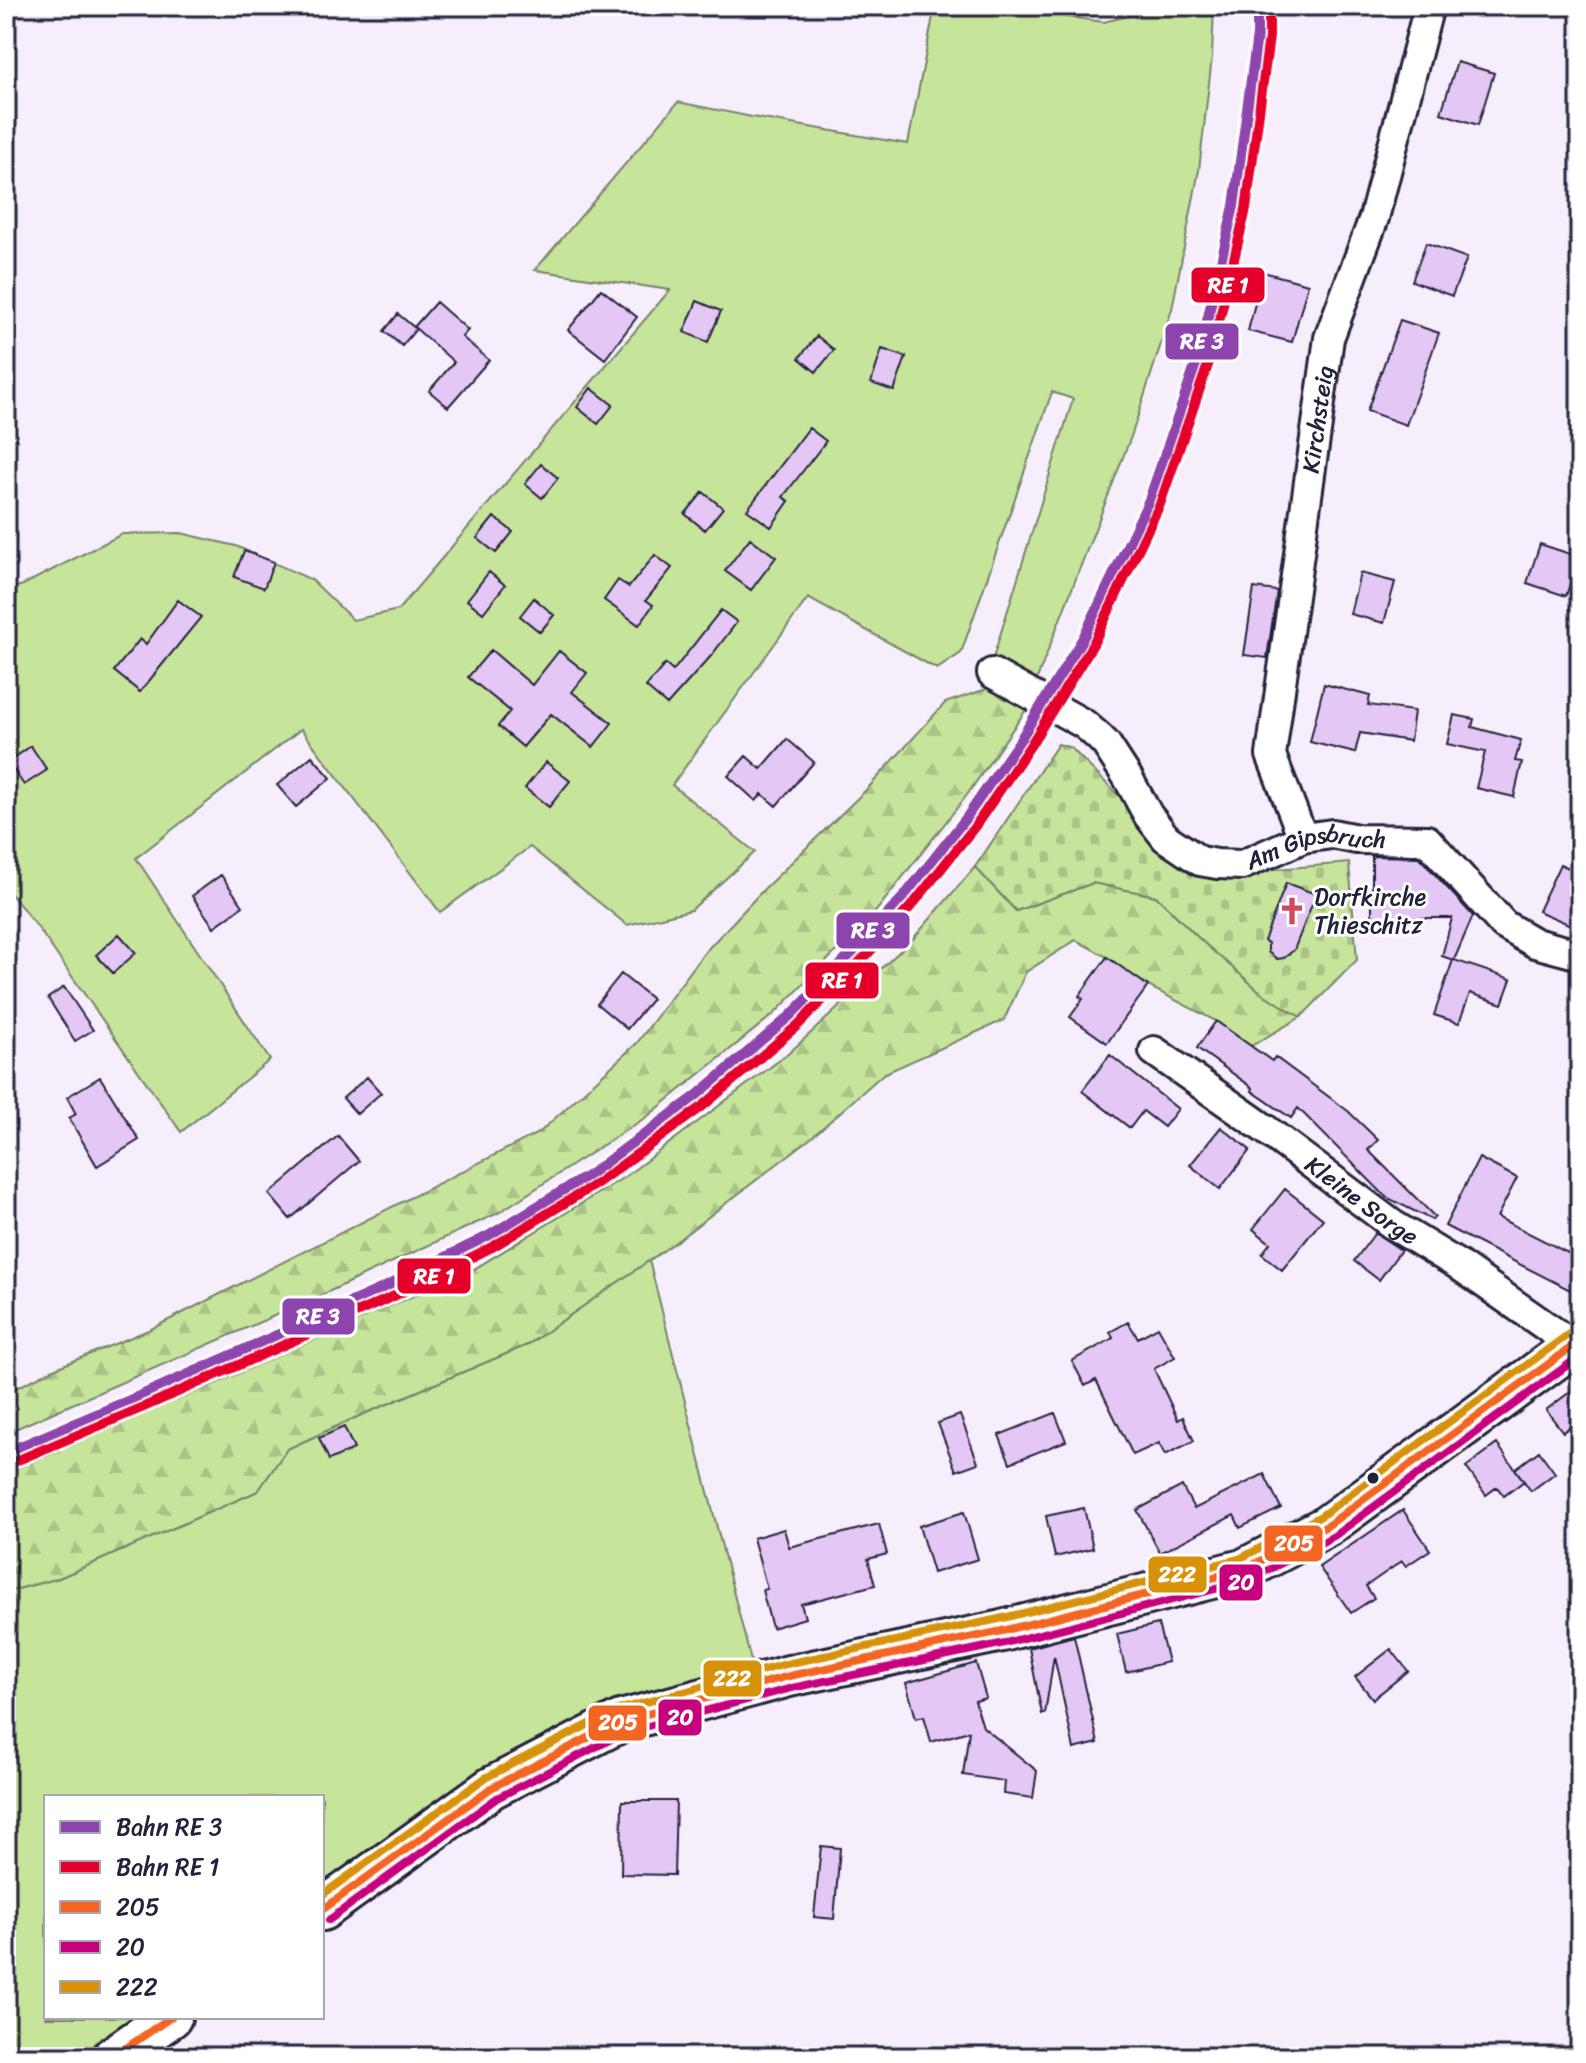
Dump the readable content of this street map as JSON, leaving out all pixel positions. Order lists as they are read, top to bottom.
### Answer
{
  "streets": {
    "street": ["Kirchsteig", "Am Gipsbruch", "Kleine Sorge"]
  },
  "crossings": [
    ["Kirchsteig", "Am Gipsbruch"]
  ],
  "places": {
    "church": ["Dorfkirche Thieschitz"]
  },
  "lines": ["transit line 222", "transit line 205", "transit line 20"],
  "legend": [
    "Bahn RE 3",
    "Bahn RE 1",
    "205",
    "20",
    "222"
  ]
}
